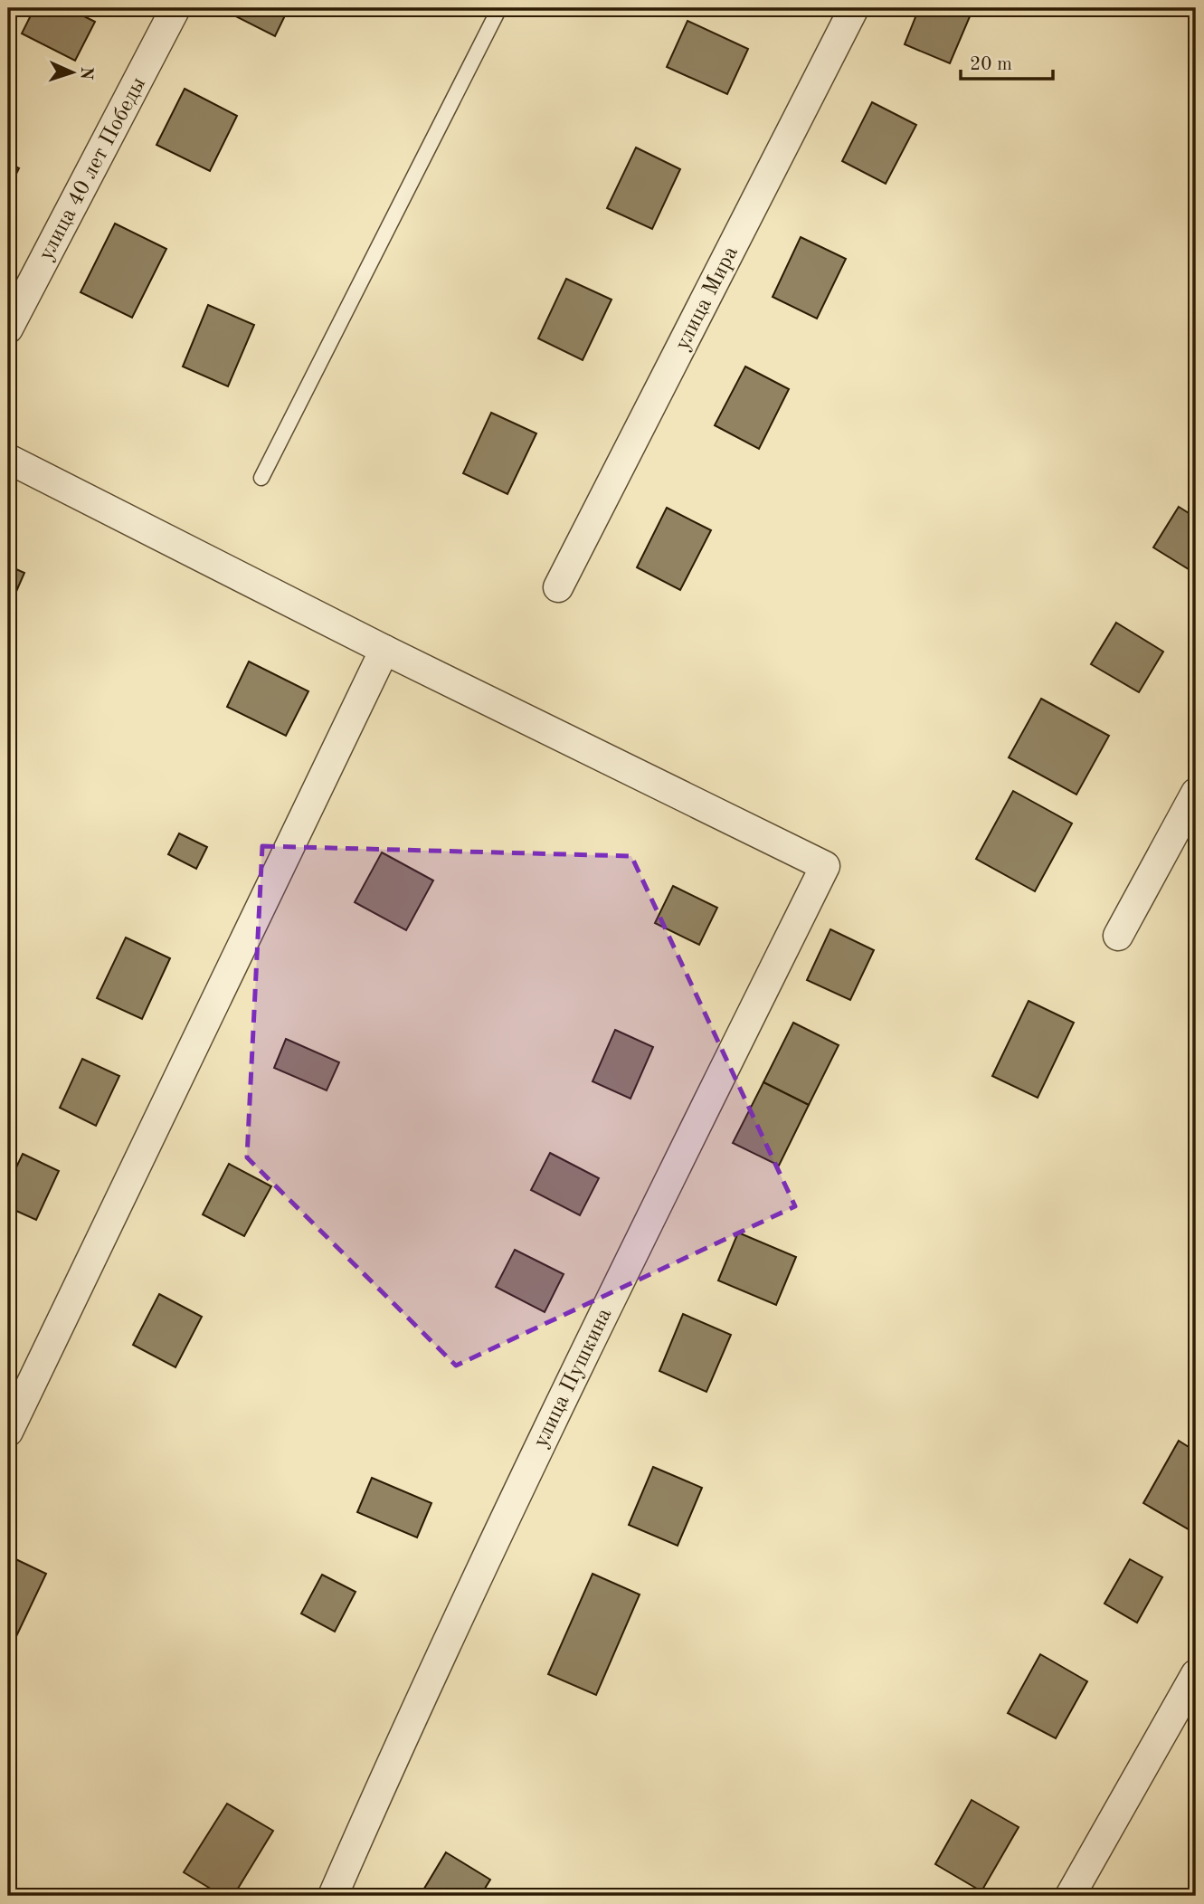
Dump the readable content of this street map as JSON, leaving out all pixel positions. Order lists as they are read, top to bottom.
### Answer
{
  "streets": {
    "street": ["улица 40 лет Победы", "улица Мира", "улица Пушкина"]
  },
  "scale_bar": "20 m",
  "north": "right"
}
